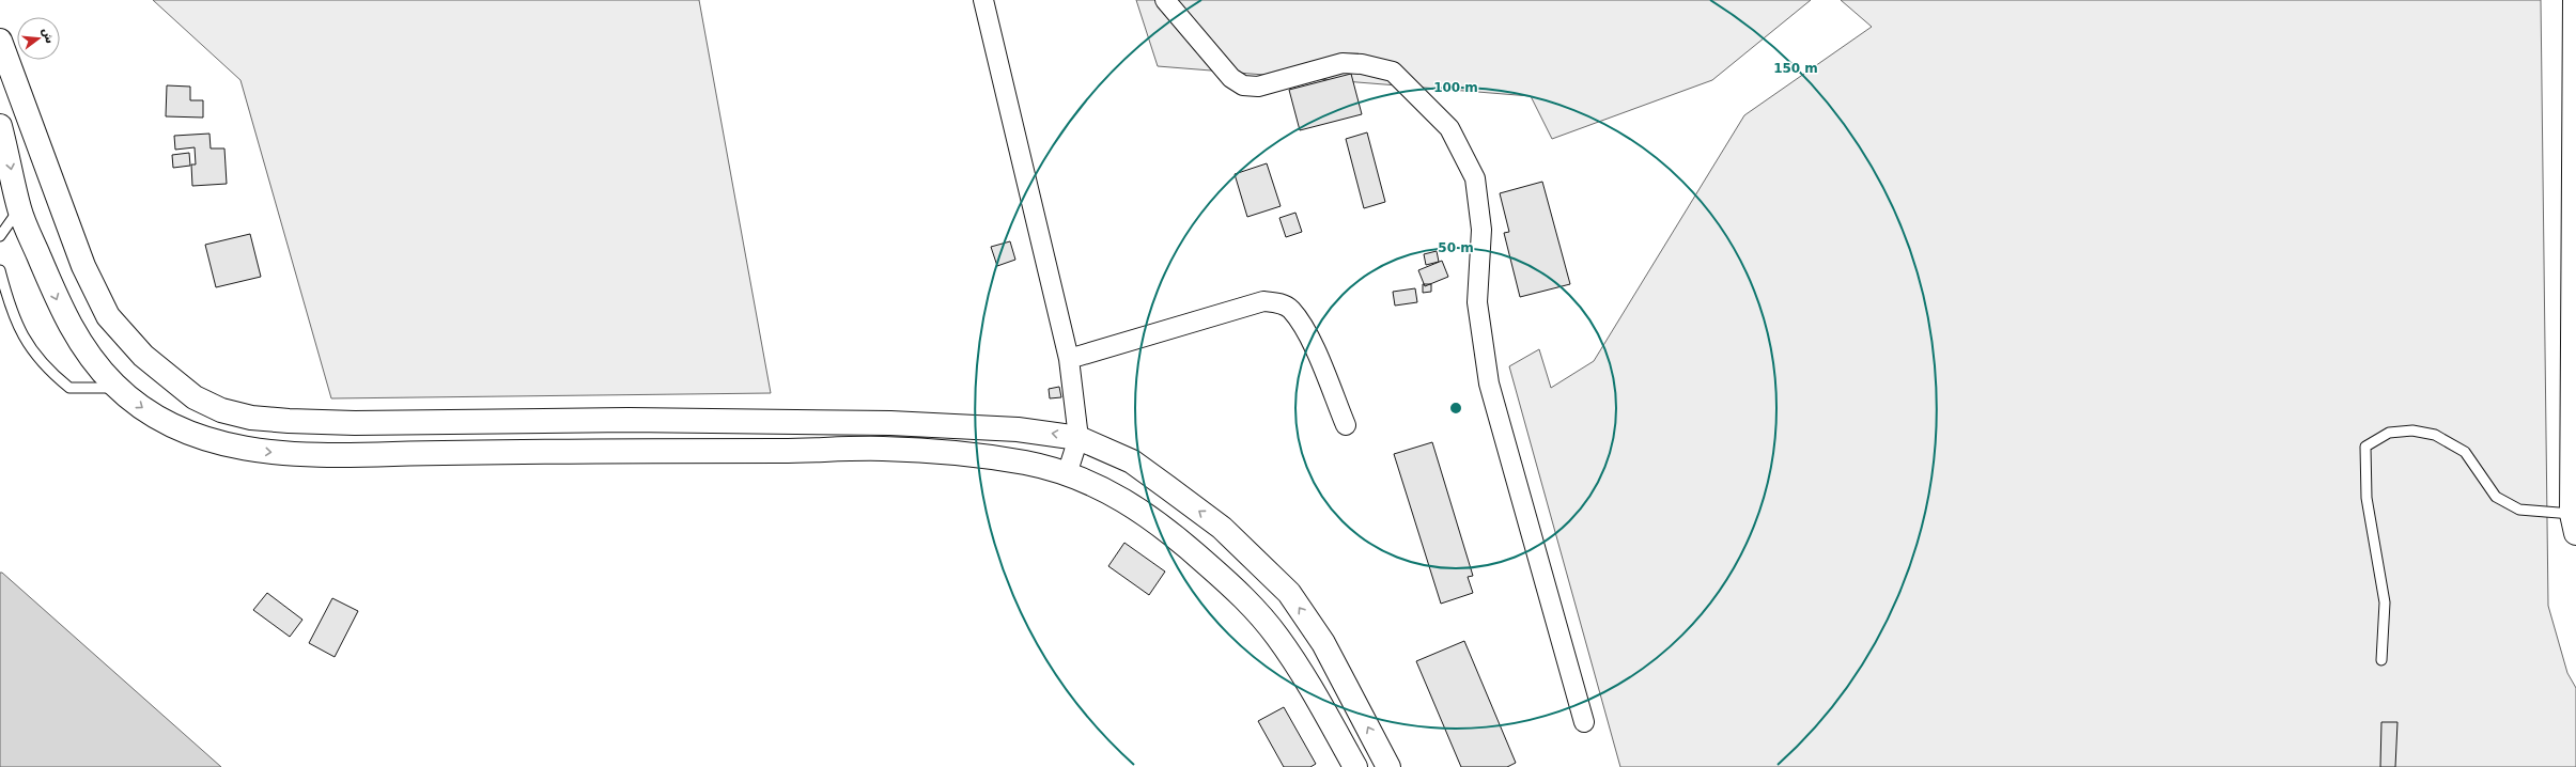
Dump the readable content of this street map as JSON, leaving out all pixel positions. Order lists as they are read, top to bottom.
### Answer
{
  "north": "right",
  "rings": ["150 m", "100 m", "50 m"]
}
